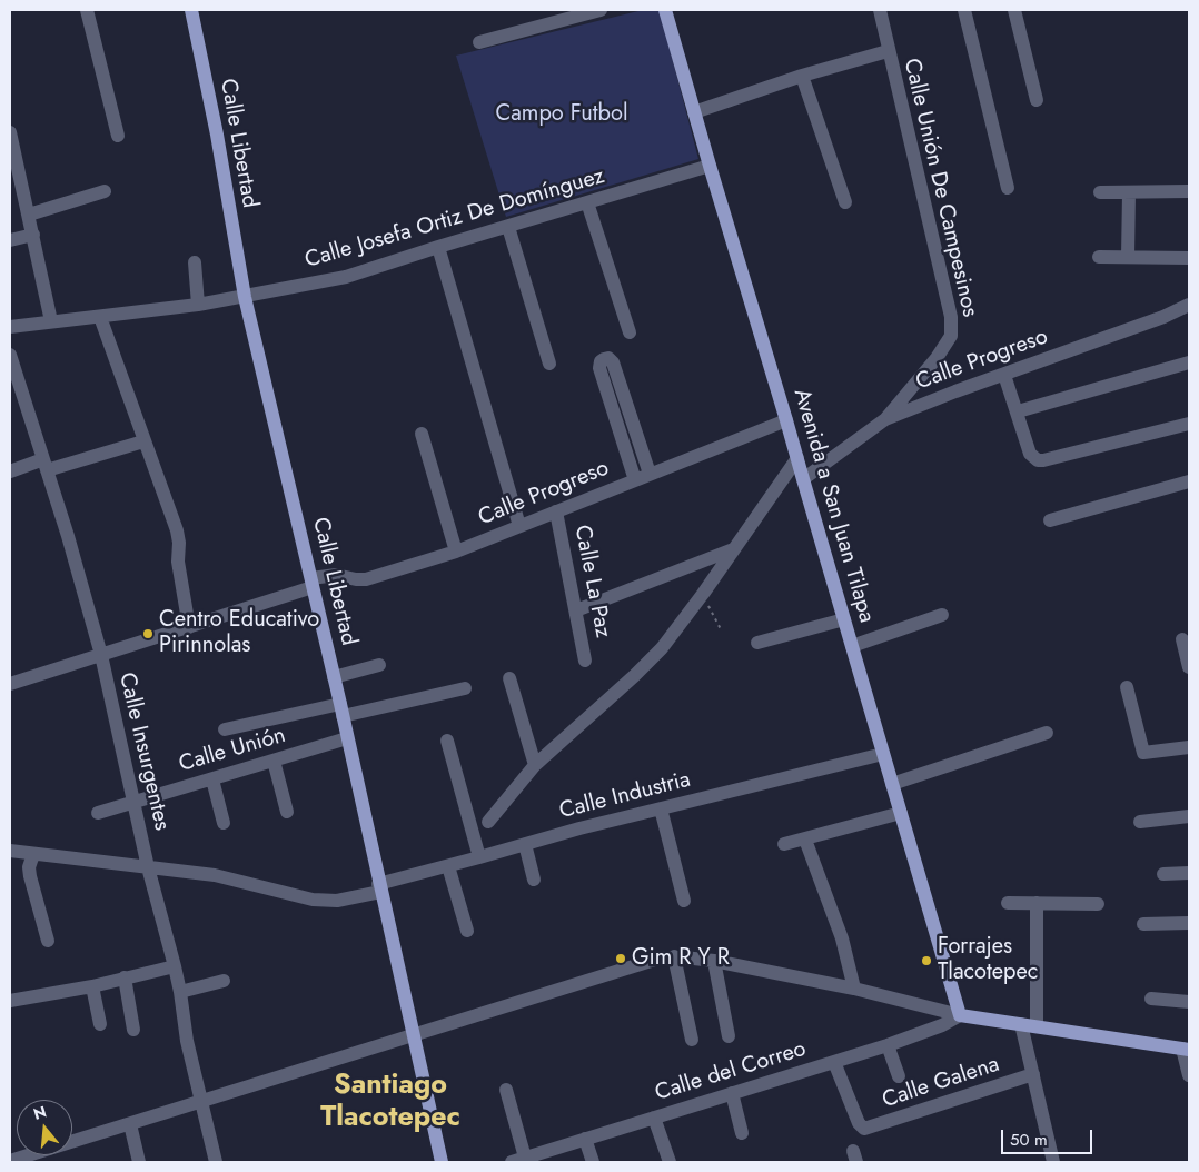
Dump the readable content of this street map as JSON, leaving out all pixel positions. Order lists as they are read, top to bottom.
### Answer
{
  "streets": {
    "main road": ["Calle Libertad", "Avenida a San Juan Tilapa"],
    "street": [
      "Calle Unión De Campesinos",
      "Calle Josefa Ortiz De Domínguez",
      "Calle Progreso",
      "Calle La Paz",
      "Calle Unión",
      "Calle Insurgentes",
      "Calle Industria",
      "Calle del Correo",
      "Calle Galena"
    ]
  },
  "crossings": [
    ["Calle Libertad", "Calle Josefa Ortiz De Domínguez"],
    ["Calle Libertad", "Calle Progreso"],
    ["Calle Libertad", "Calle Unión"],
    ["Calle Libertad", "Calle Industria"],
    ["Calle Unión De Campesinos", "Calle Progreso"],
    ["Calle Josefa Ortiz De Domínguez", "Avenida a San Juan Tilapa"],
    ["Calle Progreso", "Avenida a San Juan Tilapa"],
    ["Calle Progreso", "Calle La Paz"],
    ["Avenida a San Juan Tilapa", "Calle Industria"],
    ["Avenida a San Juan Tilapa", "Calle del Correo"],
    ["Calle Unión", "Calle Insurgentes"],
    ["Calle Insurgentes", "Calle Industria"],
    ["Calle del Correo", "Calle Galena"]
  ],
  "districts": ["Santiago Tlacotepec"],
  "parks": ["Campo Futbol"],
  "places": ["Centro Educativo Pirinnolas", "Gim R Y R", "Forrajes Tlacotepec"],
  "scale_bar": "50 m",
  "north": "top"
}
